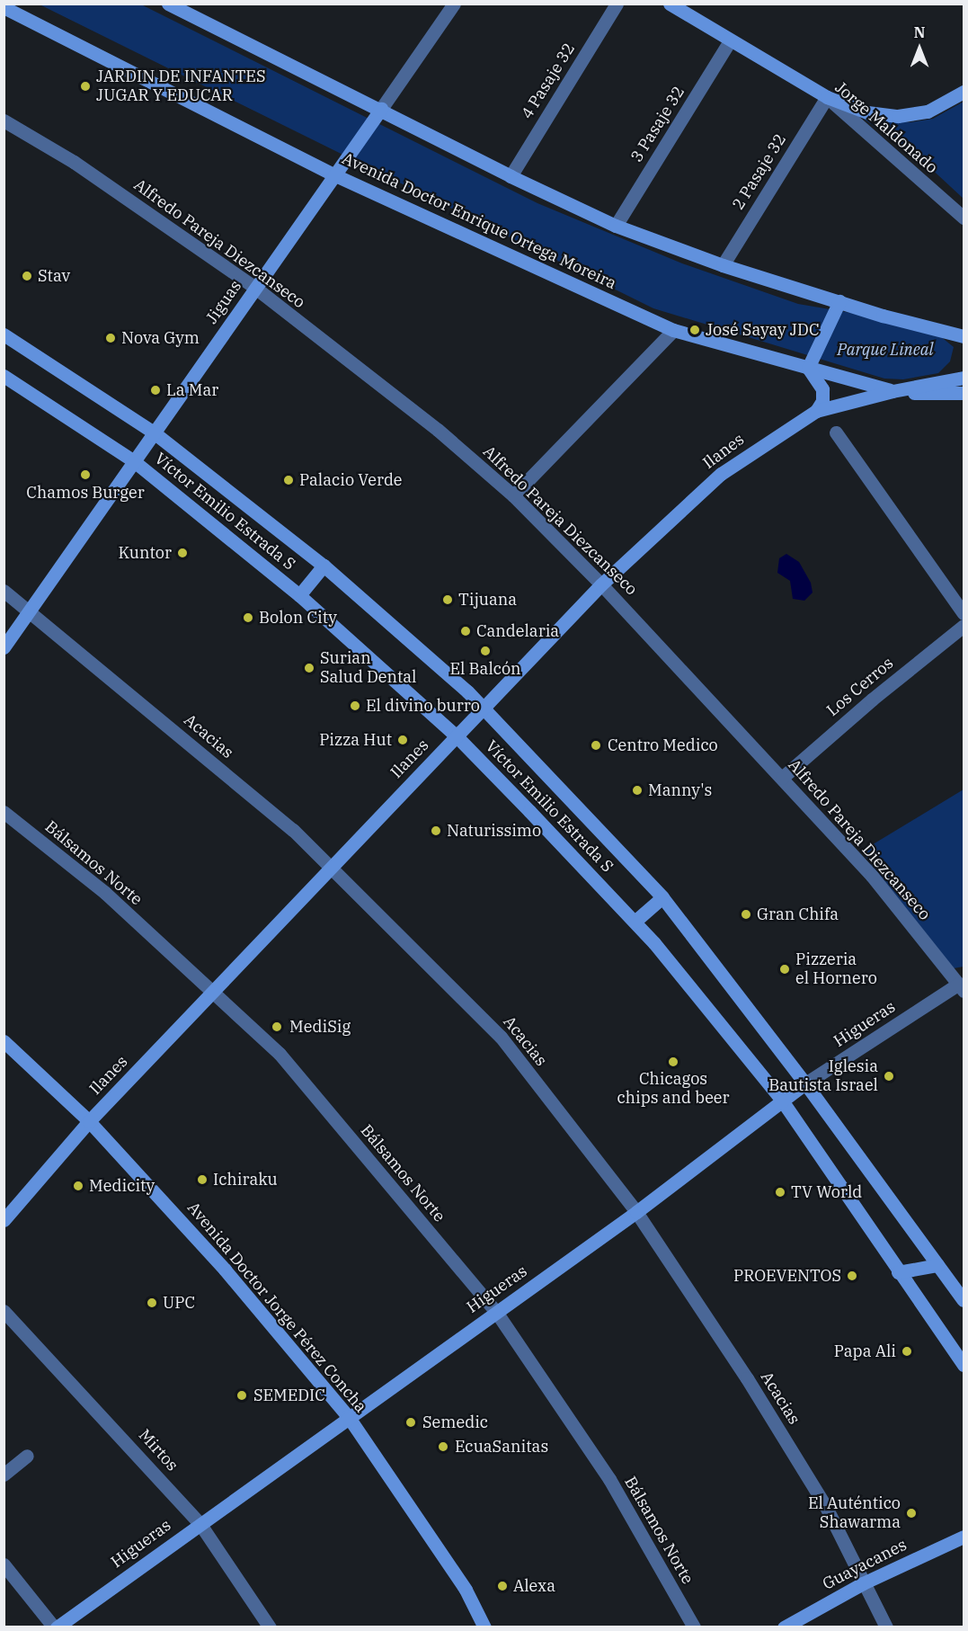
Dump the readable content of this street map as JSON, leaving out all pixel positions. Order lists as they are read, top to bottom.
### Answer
{
  "streets": {
    "main road": [
      "Jorge Maldonado",
      "Avenida Doctor Enrique Ortega Moreira",
      "Jiguas",
      "Ilanes",
      "Víctor Emilio Estrada S",
      "Higueras",
      "Avenida Doctor Jorge Pérez Concha",
      "Guayacanes"
    ],
    "street": [
      "4 Pasaje 32",
      "3 Pasaje 32",
      "2 Pasaje 32",
      "Alfredo Pareja Diezcanseco",
      "Los Cerros",
      "Acacias",
      "Bálsamos Norte",
      "Mirtos"
    ]
  },
  "crossings": [
    ["3 Pasaje 32", "Jorge Maldonado"],
    ["Jorge Maldonado", "2 Pasaje 32"],
    ["Avenida Doctor Enrique Ortega Moreira", "Jiguas"],
    ["Avenida Doctor Enrique Ortega Moreira", "Ilanes"],
    ["Alfredo Pareja Diezcanseco", "Jiguas"],
    ["Alfredo Pareja Diezcanseco", "Ilanes"],
    ["Alfredo Pareja Diezcanseco", "Los Cerros"],
    ["Alfredo Pareja Diezcanseco", "Higueras"],
    ["Jiguas", "Víctor Emilio Estrada S"],
    ["Jiguas", "Acacias"],
    ["Ilanes", "Víctor Emilio Estrada S"],
    ["Ilanes", "Acacias"],
    ["Ilanes", "Bálsamos Norte"],
    ["Ilanes", "Avenida Doctor Jorge Pérez Concha"],
    ["Víctor Emilio Estrada S", "Higueras"],
    ["Acacias", "Higueras"],
    ["Acacias", "Guayacanes"],
    ["Bálsamos Norte", "Higueras"],
    ["Higueras", "Avenida Doctor Jorge Pérez Concha"],
    ["Higueras", "Mirtos"]
  ],
  "parks": ["Parque Lineal"],
  "places": [
    "JARDIN DE INFANTES JUGAR Y EDUCAR",
    "Stav",
    "José Sayay JDC",
    "Nova Gym",
    "La Mar",
    "Chamos Burger",
    "Palacio Verde",
    "Kuntor",
    "Tijuana",
    "Bolon City",
    "Candelaria",
    "El Balcón",
    "Surian Salud Dental",
    "El divino burro",
    "Pizza Hut",
    "Centro Medico",
    "Manny's",
    "Naturissimo",
    "Gran Chifa",
    "Pizzeria el Hornero",
    "MediSig",
    "Chicagos chips and beer",
    "Iglesia Bautista Israel",
    "Ichiraku",
    "Medicity",
    "TV World",
    "PROEVENTOS",
    "UPC",
    "Papa Ali",
    "SEMEDIC",
    "Semedic",
    "EcuaSanitas",
    "El Auténtico Shawarma",
    "Alexa"
  ],
  "north": "top"
}
